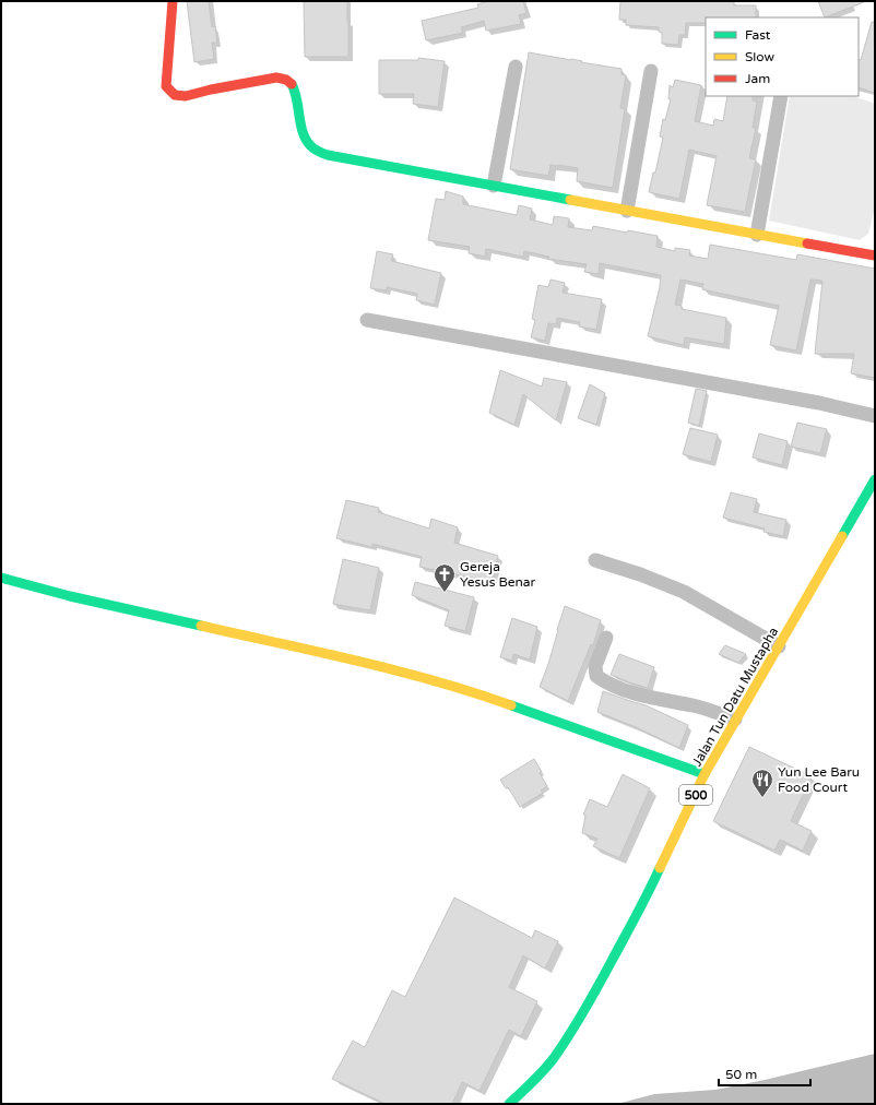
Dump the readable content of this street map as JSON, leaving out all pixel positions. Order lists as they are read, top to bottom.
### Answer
{
  "streets": {
    "street": ["Jalan Tun Datu Mustapha", "500"]
  },
  "places": {
    "church": ["Gereja Yesus Benar"],
    "restaurant": ["Yun Lee Baru Food Court"]
  },
  "legend": ["Fast", "Slow", "Jam"],
  "scale_bar": "50 m"
}
